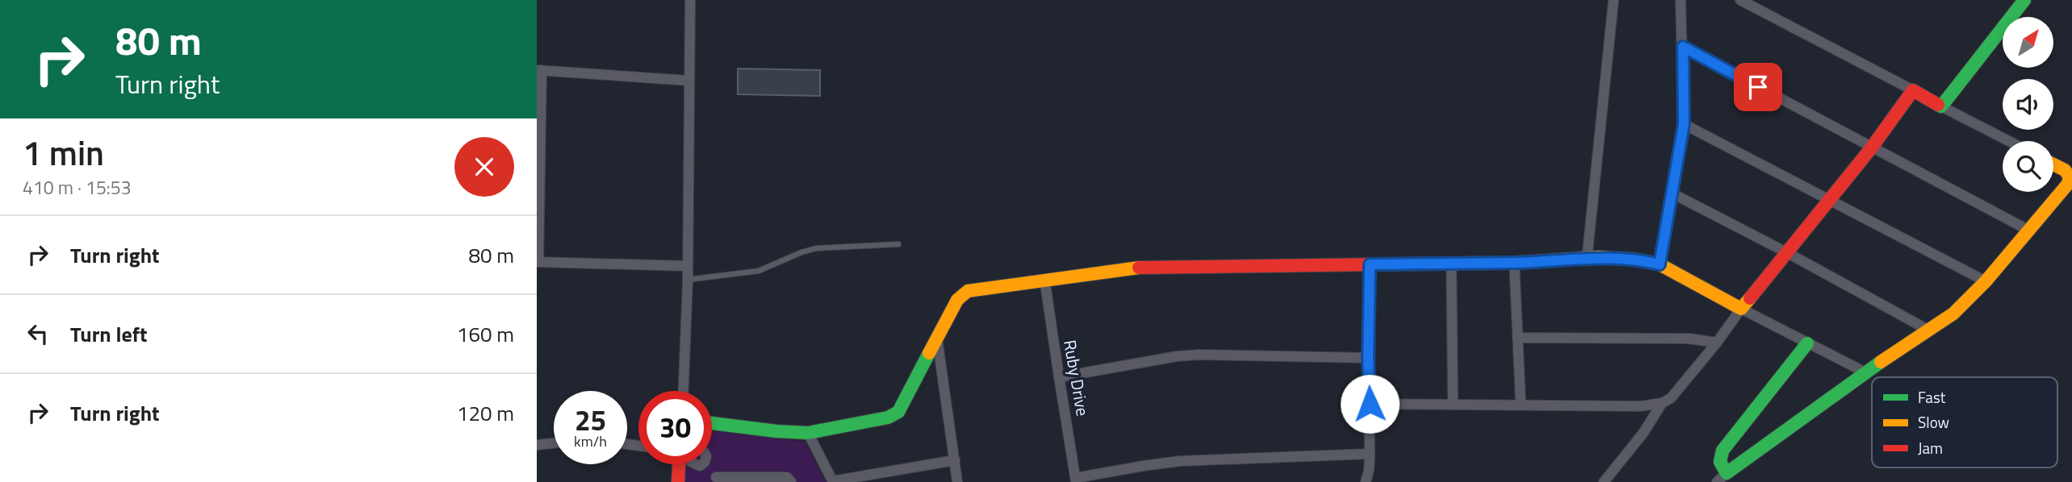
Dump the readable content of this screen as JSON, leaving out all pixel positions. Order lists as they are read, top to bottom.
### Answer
{
  "streets": {
    "street": ["Ruby Drive"]
  },
  "legend": ["Fast", "Slow", "Jam"],
  "north": "top right",
  "page": {
    "turn": ["80 m", "Turn right"],
    "heading": ["1 min", "410 m · 15:53"],
    "list": [
      {
        "name": "Turn right",
        "value": "80 m"
      },
      {
        "name": "Turn left",
        "value": "160 m"
      },
      {
        "name": "Turn right",
        "value": "120 m"
      }
    ],
    "speed": "25 km/h",
    "limit": "30"
  }
}
